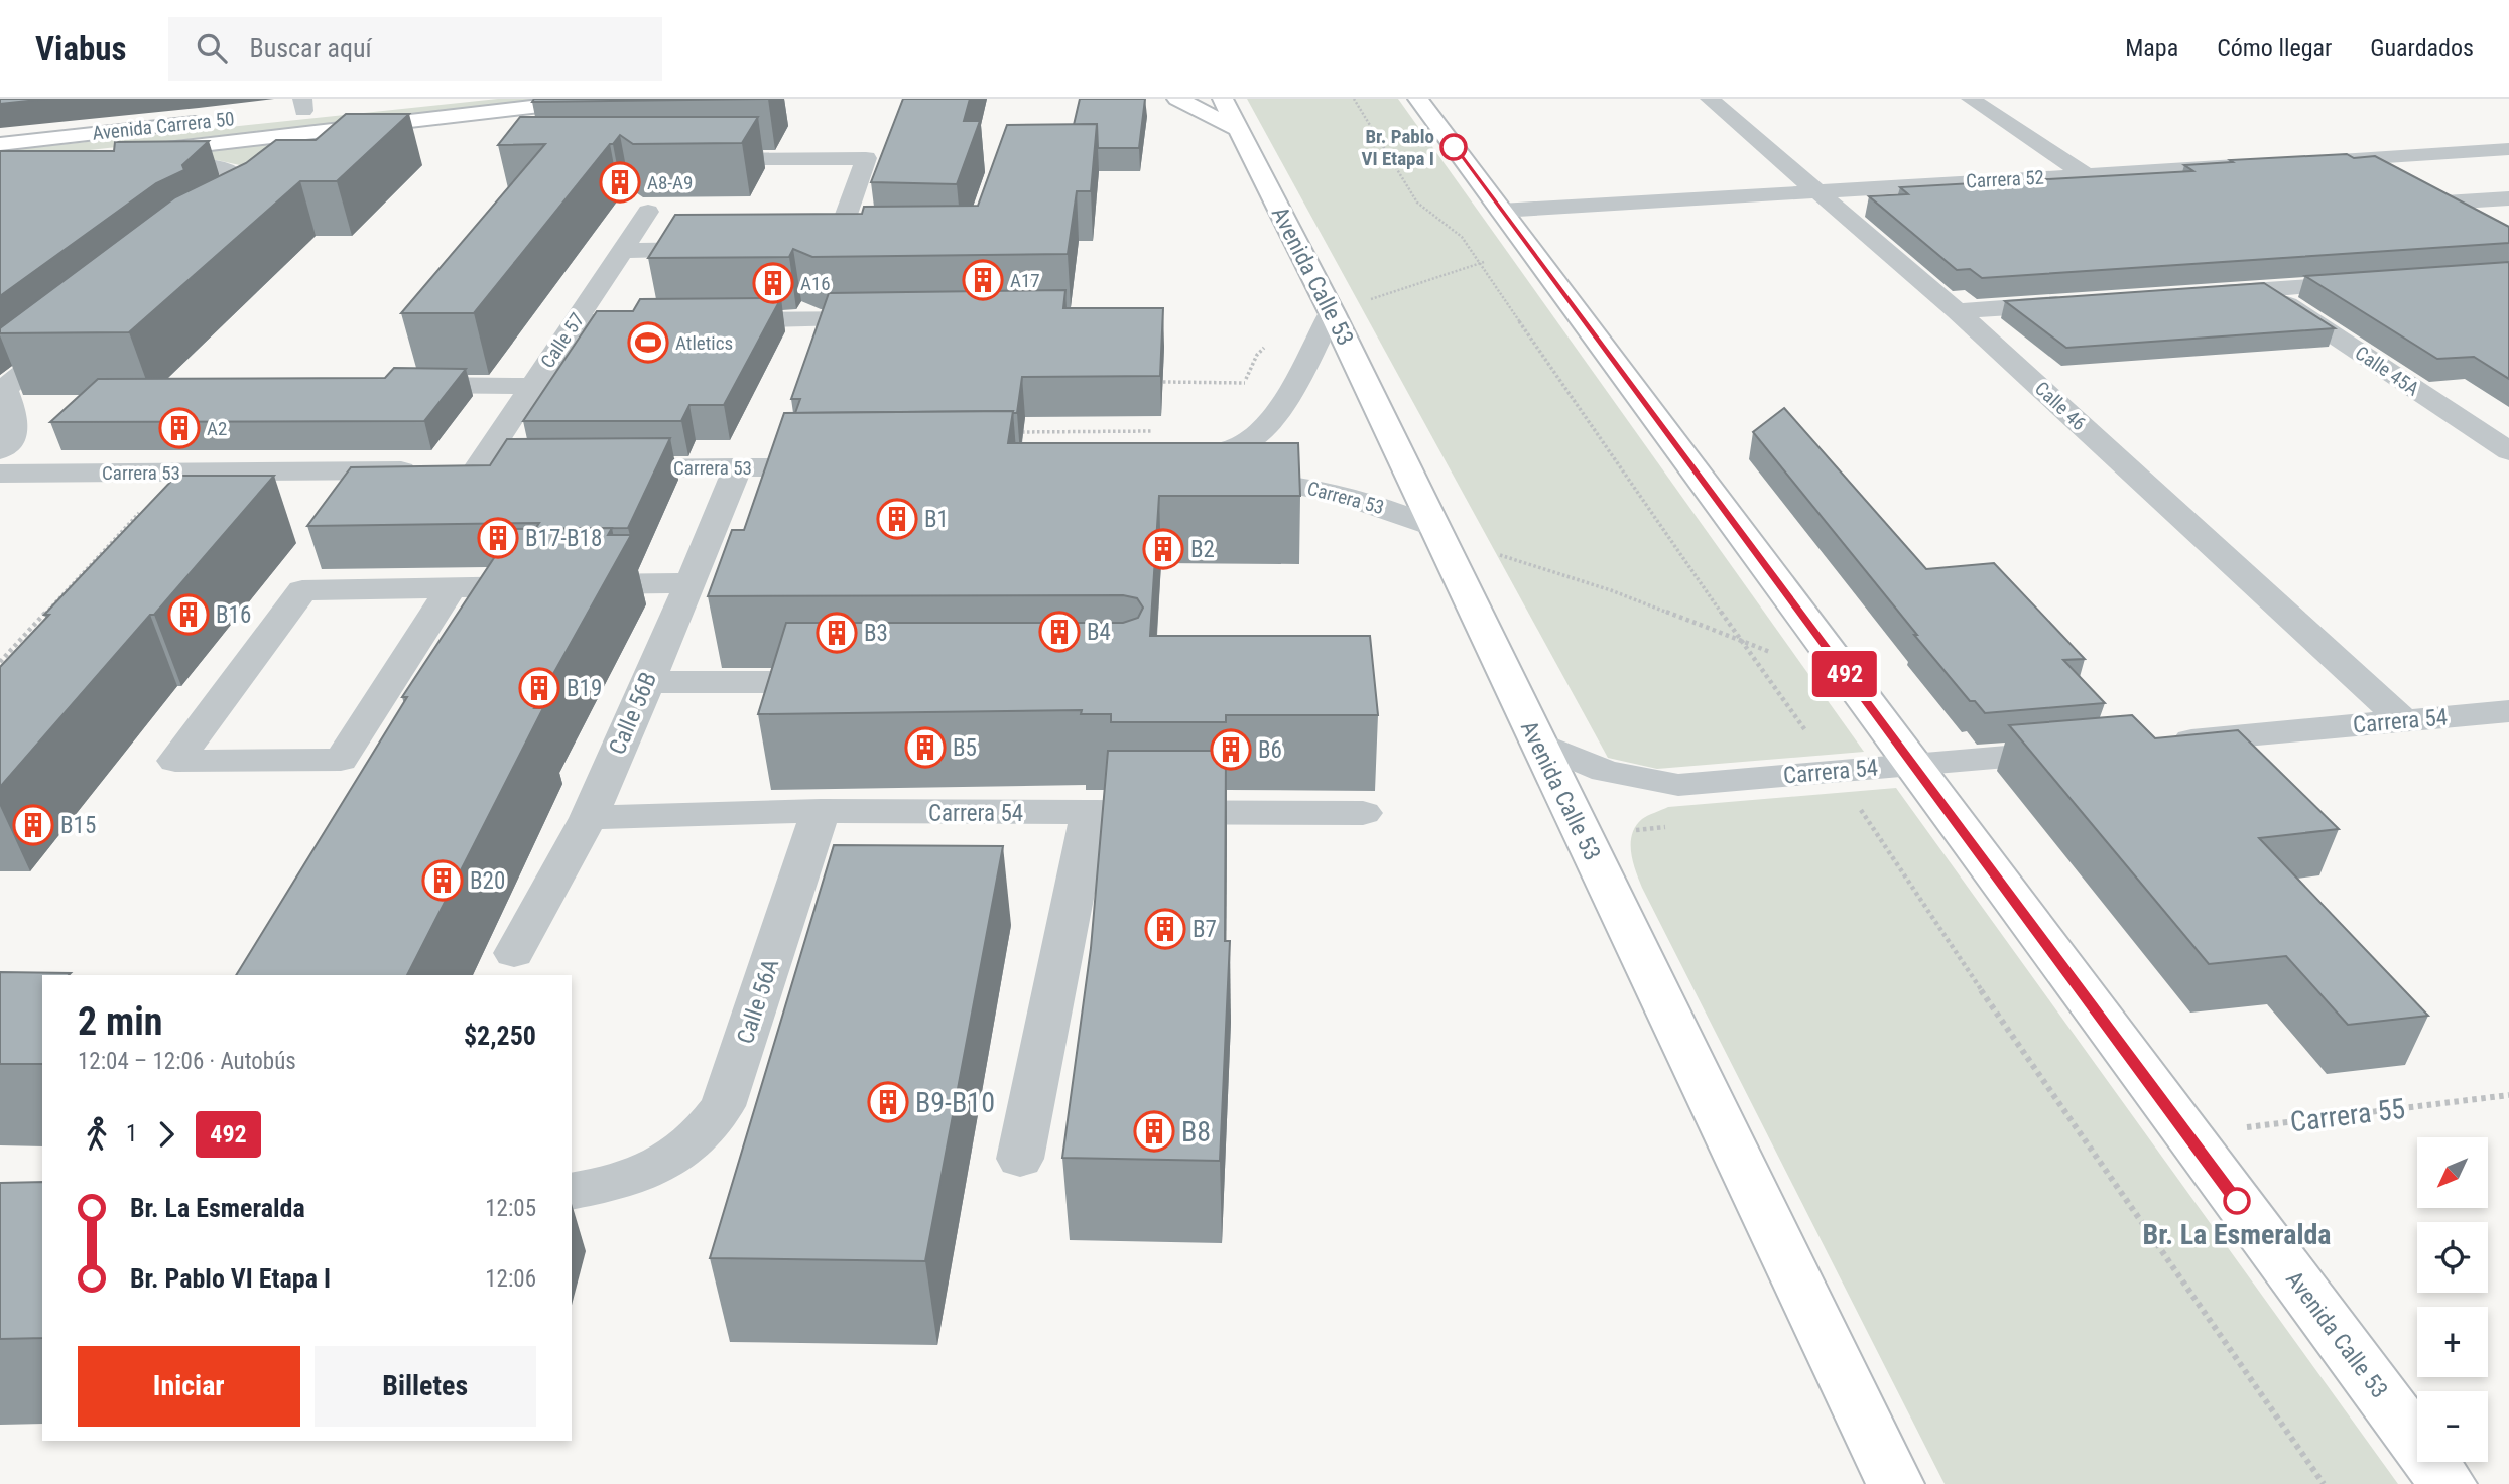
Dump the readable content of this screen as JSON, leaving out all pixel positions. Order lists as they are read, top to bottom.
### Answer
{
  "streets": {
    "main road": ["Avenida Carrera 50", "Avenida Calle 53"],
    "street": [
      "Carrera 52",
      "Calle 57",
      "Calle 45A",
      "Calle 46",
      "Carrera 53",
      "Calle 56B",
      "Carrera 54",
      "Calle 56A"
    ],
    "path": ["Carrera 55"]
  },
  "crossings": [
    ["Carrera 52", "Avenida Calle 53"],
    ["Carrera 52", "Calle 46"],
    ["Avenida Calle 53", "Carrera 53"],
    ["Avenida Calle 53", "Carrera 54"],
    ["Avenida Calle 53", "Carrera 55"],
    ["Calle 57", "Carrera 53"],
    ["Calle 46", "Carrera 54"],
    ["Carrera 53", "Calle 56B"],
    ["Calle 56B", "Carrera 54"],
    ["Carrera 54", "Calle 56A"]
  ],
  "places": {
    "other": ["Br. Pablo VI Etapa I", "Br. La Esmeralda"],
    "building": [
      "A8-A9",
      "A17",
      "A16",
      "A2",
      "B1",
      "B17-B18",
      "B2",
      "B16",
      "B4",
      "B3",
      "B19",
      "B5",
      "B6",
      "B15",
      "B20",
      "B7",
      "B9-B10",
      "B8"
    ],
    "sports": ["Atletics"]
  },
  "lines": ["bus line 492"],
  "north": "bottom left",
  "page": {
    "header": "Viabus",
    "search": "Buscar aquí",
    "nav": ["Mapa", "Cómo llegar", "Guardados"],
    "on_map": "492",
    "heading": ["2 min", "12:04 – 12:06 · Autobús", "$2,250"],
    "legs": ["1", "492"],
    "map_buttons": ["+", "−"],
    "list": [
      {
        "name": "Br. La Esmeralda",
        "value": "12:05"
      },
      {
        "name": "Br. Pablo VI Etapa I",
        "value": "12:06"
      }
    ],
    "buttons": ["Iniciar", "Billetes"]
  }
}
